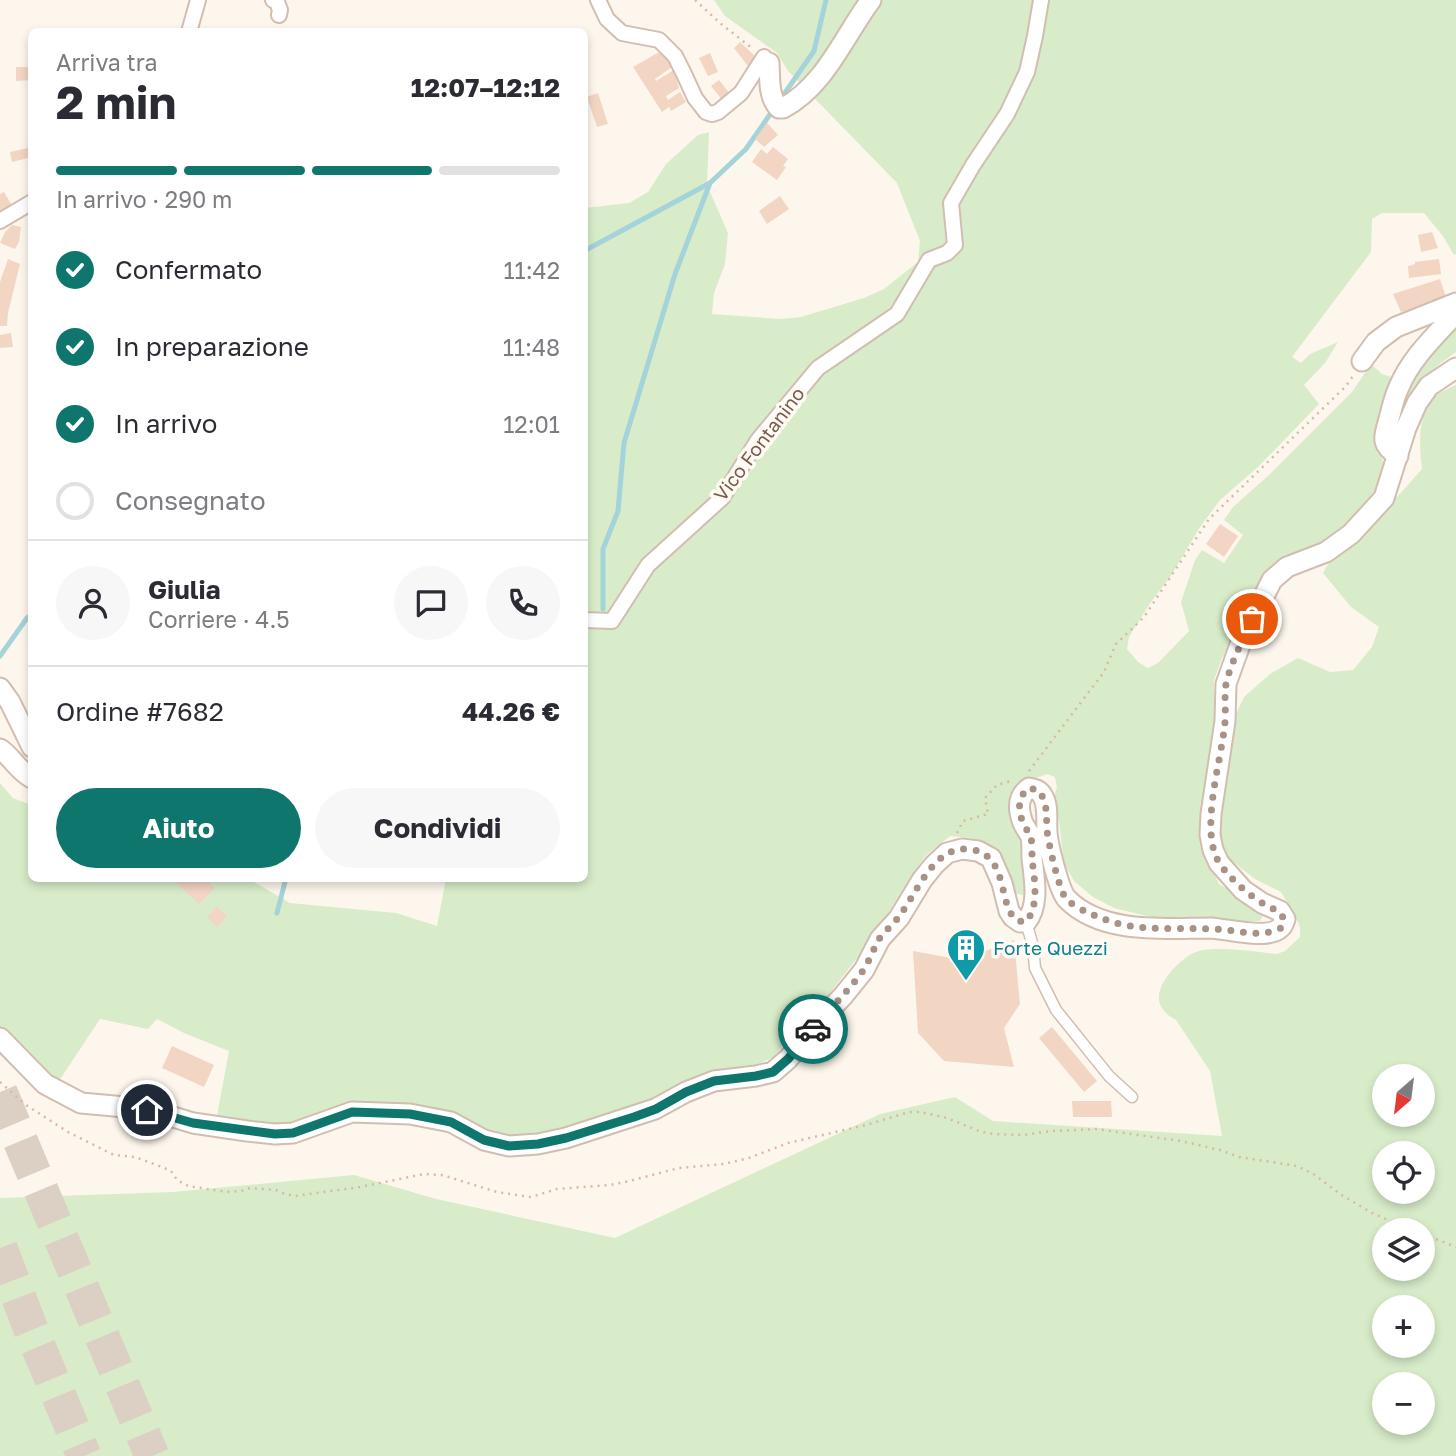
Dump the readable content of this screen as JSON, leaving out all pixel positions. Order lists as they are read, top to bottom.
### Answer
{
  "streets": {
    "street": ["Vico Fontanino"]
  },
  "places": {
    "building": ["Forte Quezzi"]
  },
  "north": "bottom left",
  "page": {
    "heading": ["2 min", "Arriva tra", "12:07–12:12"],
    "panel": [
      "Giulia",
      "Corriere · 4.5",
      "Ordine #7682",
      "44.26 €"
    ],
    "bar": "In arrivo · 290 m",
    "list": [
      ["Confermato", "11:42"],
      ["In preparazione", "11:48"],
      ["In arrivo", "12:01"],
      "Consegnato"
    ],
    "buttons": ["Aiuto", "Condividi"],
    "map_buttons": ["+", "−"]
  }
}
